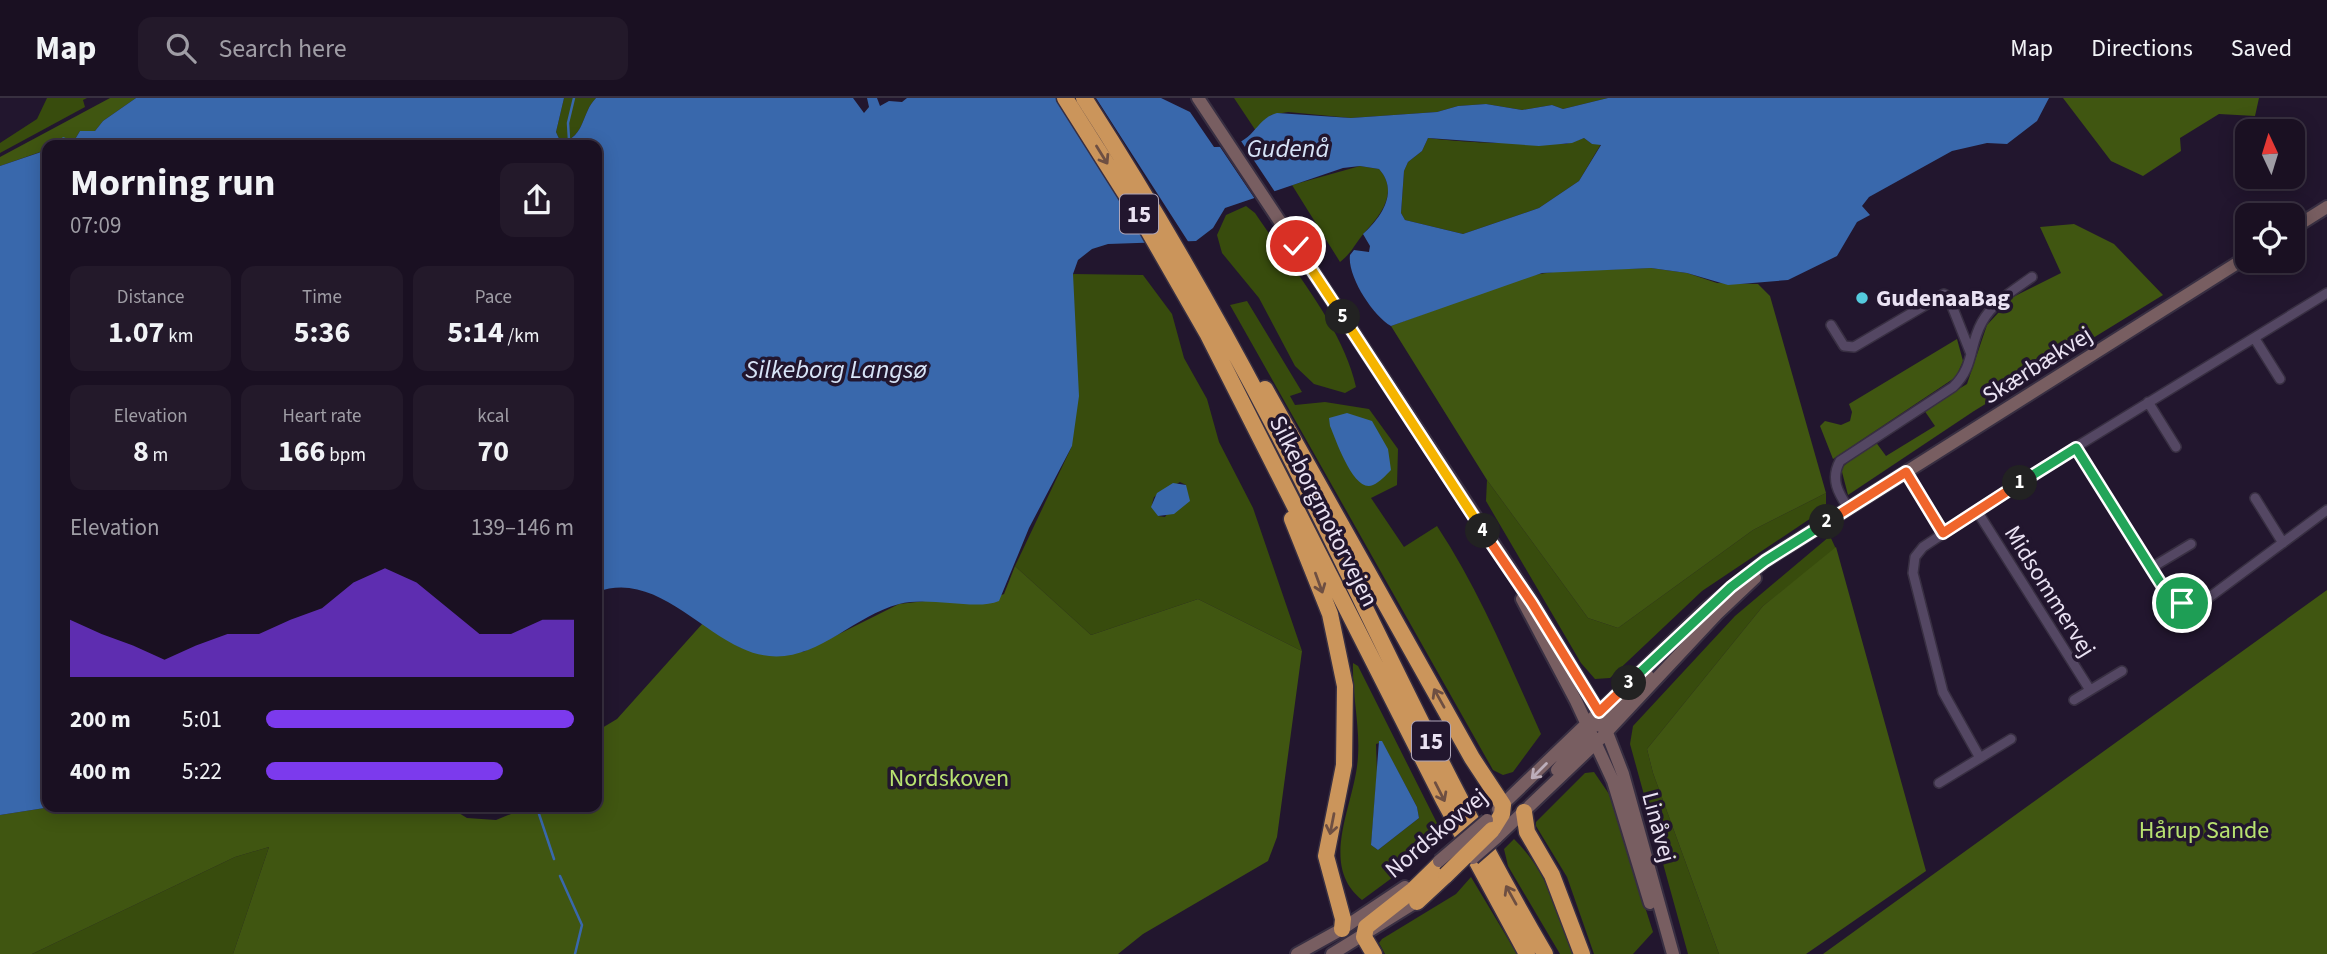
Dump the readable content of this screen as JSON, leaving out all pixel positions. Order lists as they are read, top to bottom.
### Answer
{
  "streets": {
    "highway": ["15", "Silkeborgmotorvejen"],
    "street": [
      "Skærbækvej",
      "Midsommervej",
      "Linåvej",
      "Nordskovvej"
    ]
  },
  "crossings": [
    ["15", "Silkeborgmotorvejen"],
    ["Skærbækvej", "Linåvej"],
    ["Skærbækvej", "Nordskovvej"],
    ["Linåvej", "Nordskovvej"]
  ],
  "water": ["Gudenå", "Silkeborg Langsø"],
  "parks": ["Nordskoven", "Hårup Sande"],
  "places": ["GudenaaBag"],
  "north": "top",
  "page": {
    "header": "Map",
    "search": "Search here",
    "nav": ["Map", "Directions", "Saved"],
    "heading": ["Morning run", "07:09"],
    "stats": [
      ["Distance", "1.07 km"],
      ["Time", "5:36"],
      ["Pace", "5:14 /km"],
      ["Elevation", "8 m"],
      ["Heart rate", "166 bpm"],
      ["kcal", "70"]
    ],
    "pins": [
      "5",
      "1",
      "2",
      "4",
      "3"
    ],
    "chart": ["Elevation", "139–146 m"],
    "list": [
      {
        "name": "200 m",
        "note": "5:01"
      },
      {
        "name": "400 m",
        "note": "5:22"
      }
    ]
  }
}
